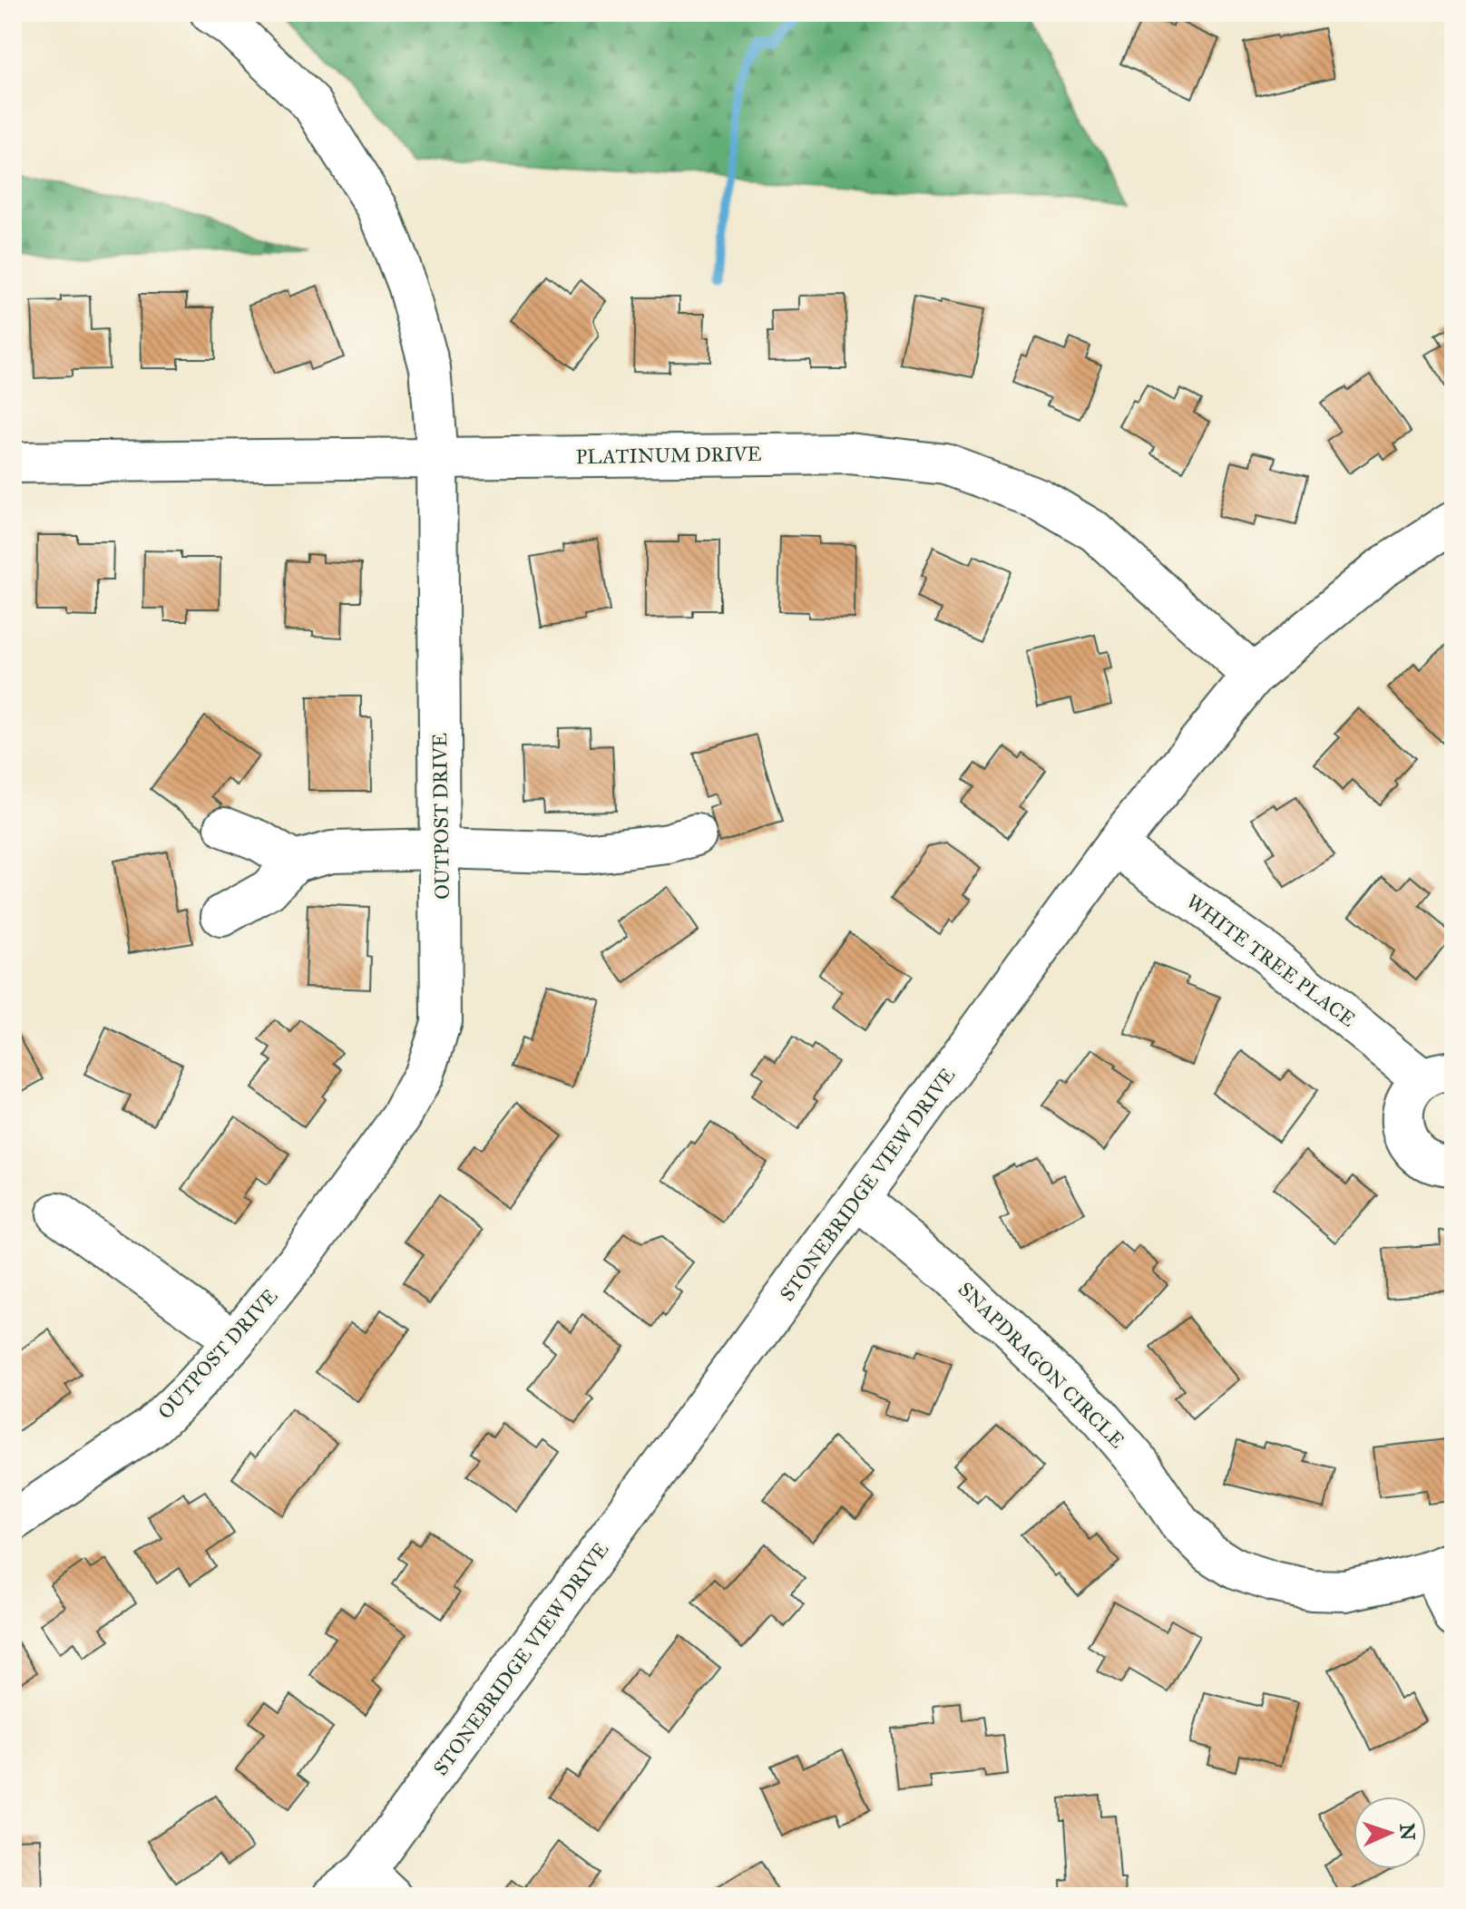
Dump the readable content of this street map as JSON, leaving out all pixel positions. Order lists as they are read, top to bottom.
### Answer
{
  "streets": {
    "street": [
      "PLATINUM DRIVE",
      "OUTPOST DRIVE",
      "WHITE TREE PLACE",
      "STONEBRIDGE VIEW DRIVE",
      "SNAPDRAGON CIRCLE"
    ]
  },
  "crossings": [
    ["PLATINUM DRIVE", "OUTPOST DRIVE"],
    ["PLATINUM DRIVE", "STONEBRIDGE VIEW DRIVE"],
    ["WHITE TREE PLACE", "STONEBRIDGE VIEW DRIVE"],
    ["STONEBRIDGE VIEW DRIVE", "SNAPDRAGON CIRCLE"]
  ],
  "north": "right"
}
